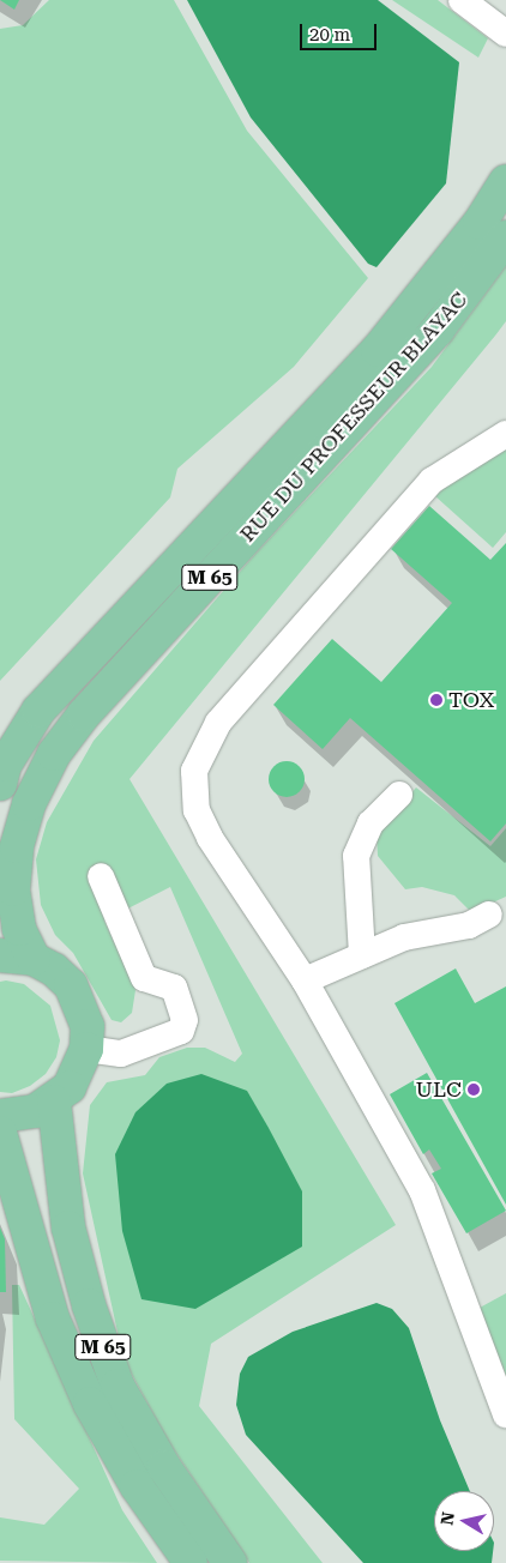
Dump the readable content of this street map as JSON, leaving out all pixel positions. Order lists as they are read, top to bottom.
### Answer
{
  "streets": {
    "main road": ["RUE DU PROFESSEUR BLAYAC", "M 65"]
  },
  "places": ["TOX", "ULC"],
  "scale_bar": "20 m",
  "north": "left"
}
